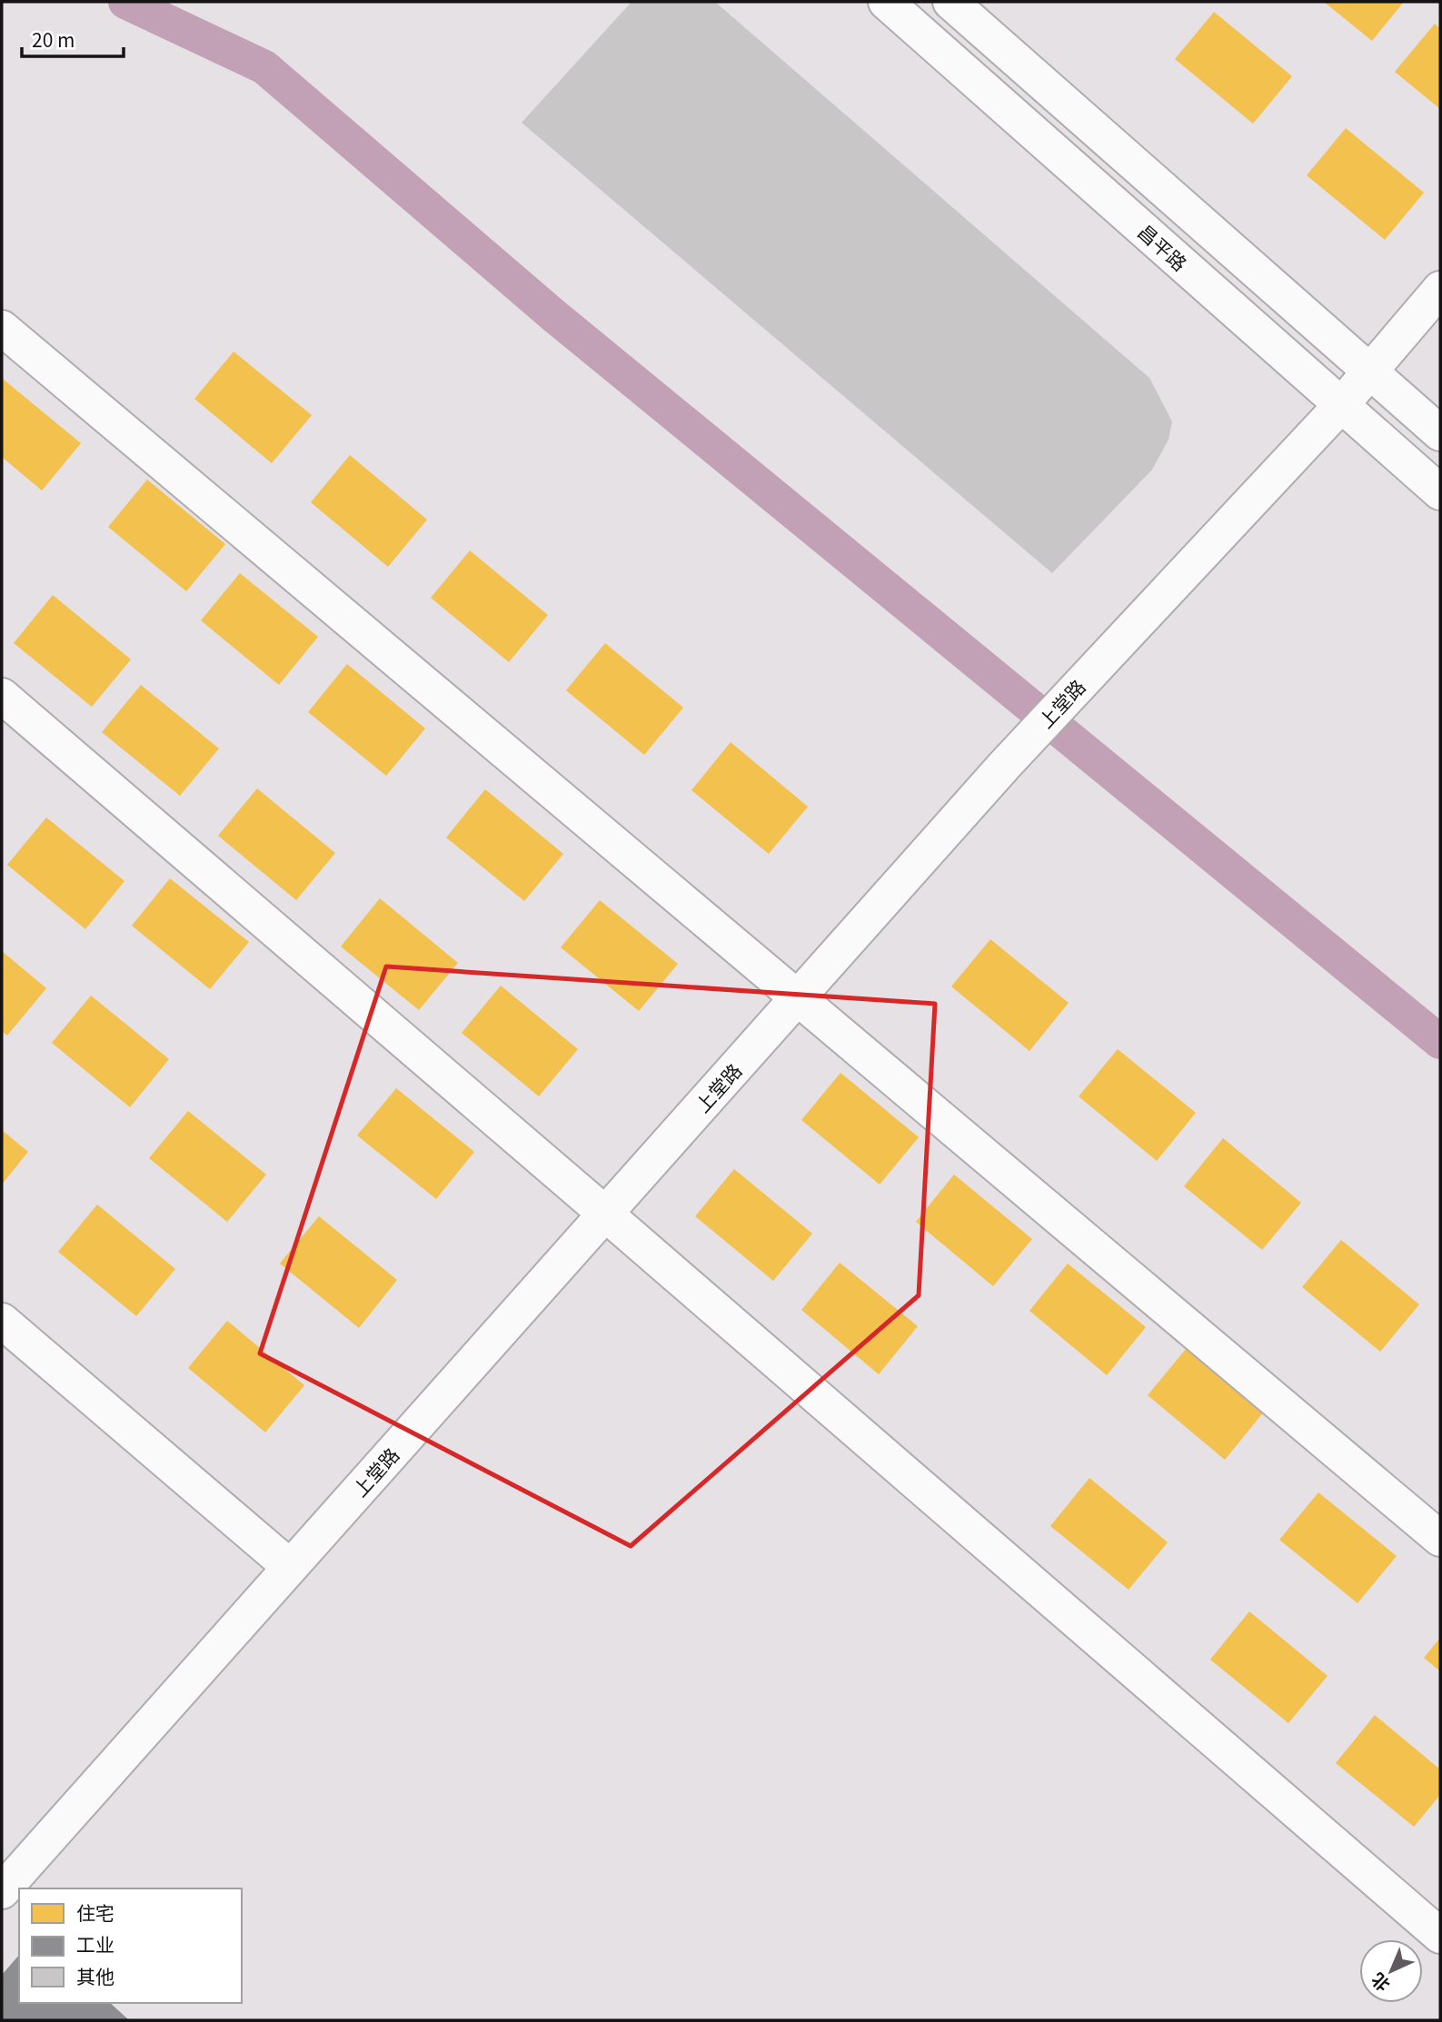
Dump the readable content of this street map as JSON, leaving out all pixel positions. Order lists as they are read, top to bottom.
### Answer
{
  "streets": {
    "street": ["昌平路", "上堂路"]
  },
  "crossings": [
    ["昌平路", "上堂路"]
  ],
  "legend": ["住宅", "工业", "其他"],
  "scale_bar": "20 m",
  "north": "bottom left"
}
